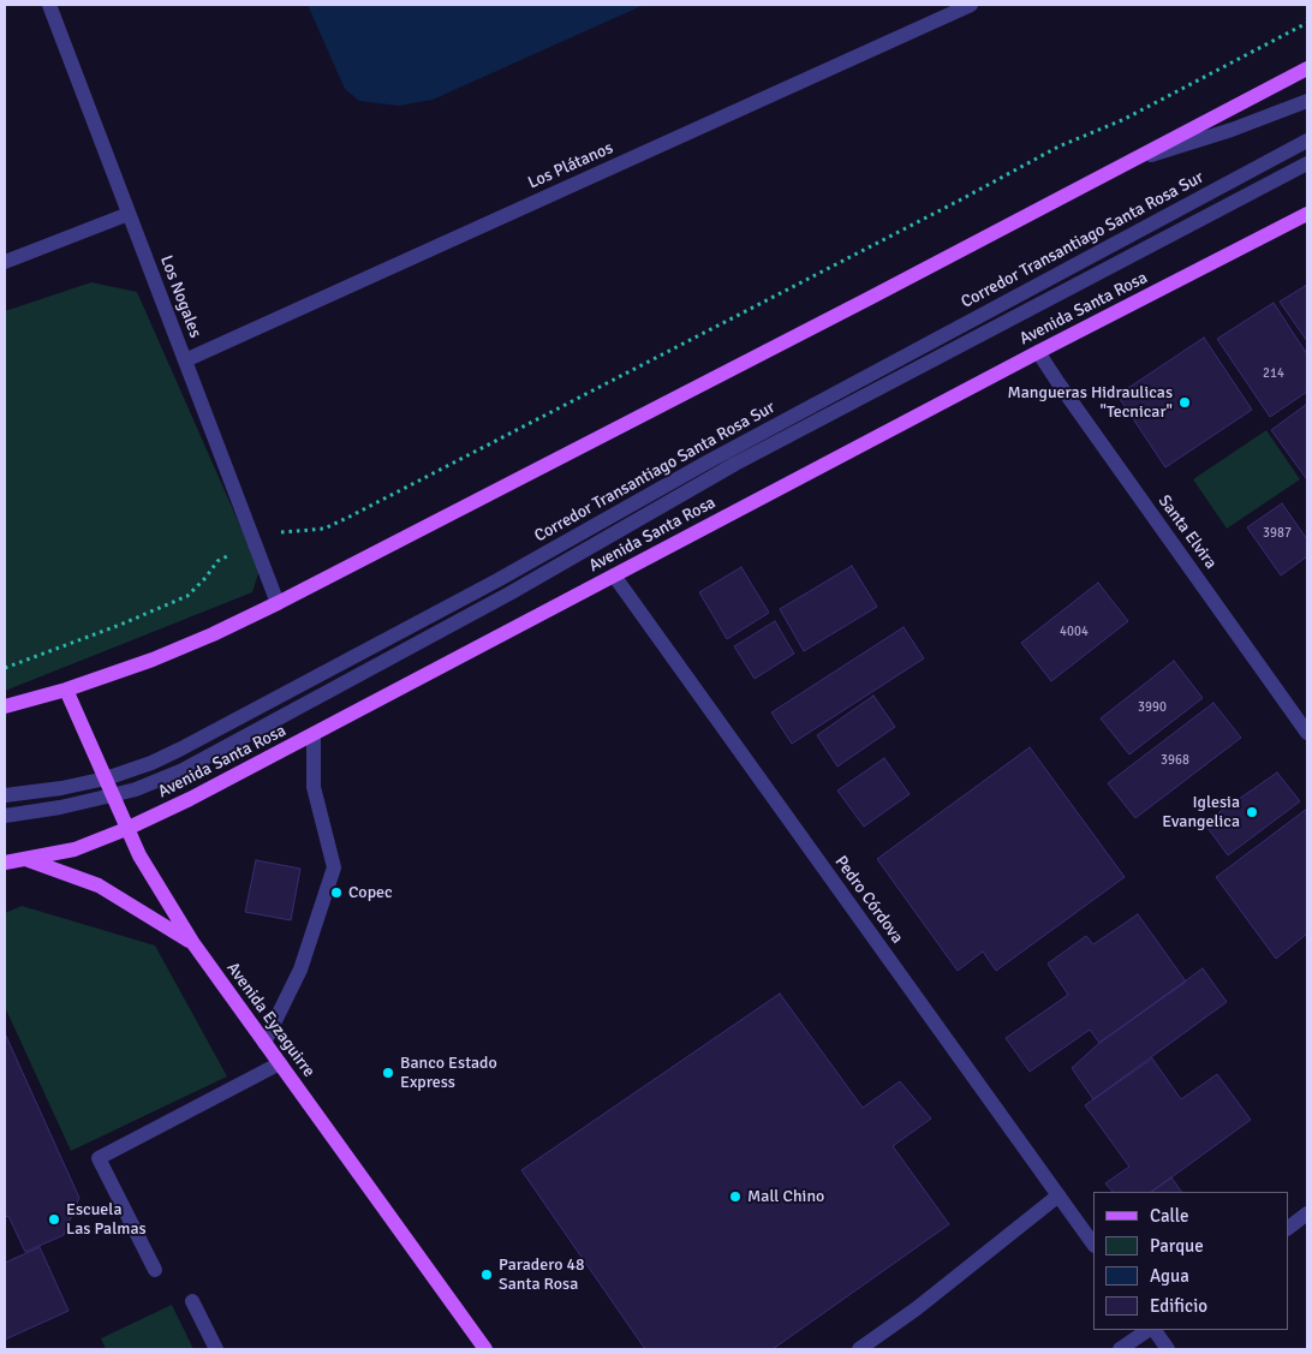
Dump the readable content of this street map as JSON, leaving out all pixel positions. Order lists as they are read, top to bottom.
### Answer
{
  "streets": {
    "main road": ["Avenida Santa Rosa", "Avenida Eyzaguirre"],
    "street": [
      "Los Plátanos",
      "Corredor Transantiago Santa Rosa Sur",
      "Los Nogales",
      "Santa Elvira",
      "Pedro Córdova"
    ]
  },
  "crossings": [
    ["Los Plátanos", "Los Nogales"],
    ["Corredor Transantiago Santa Rosa Sur", "Avenida Eyzaguirre"],
    ["Avenida Santa Rosa", "Santa Elvira"],
    ["Avenida Santa Rosa", "Pedro Córdova"],
    ["Avenida Santa Rosa", "Avenida Eyzaguirre"]
  ],
  "places": [
    "Mangueras Hidraulicas \"Tecnicar\"",
    "Iglesia Evangelica",
    "Copec",
    "Banco Estado Express",
    "Mall Chino",
    "Escuela Las Palmas",
    "Paradero 48 Santa Rosa"
  ],
  "house_numbers": [
    "214",
    "3987",
    "4004",
    "3990",
    "3968"
  ],
  "legend": [
    "Calle",
    "Parque",
    "Agua",
    "Edificio"
  ]
}
